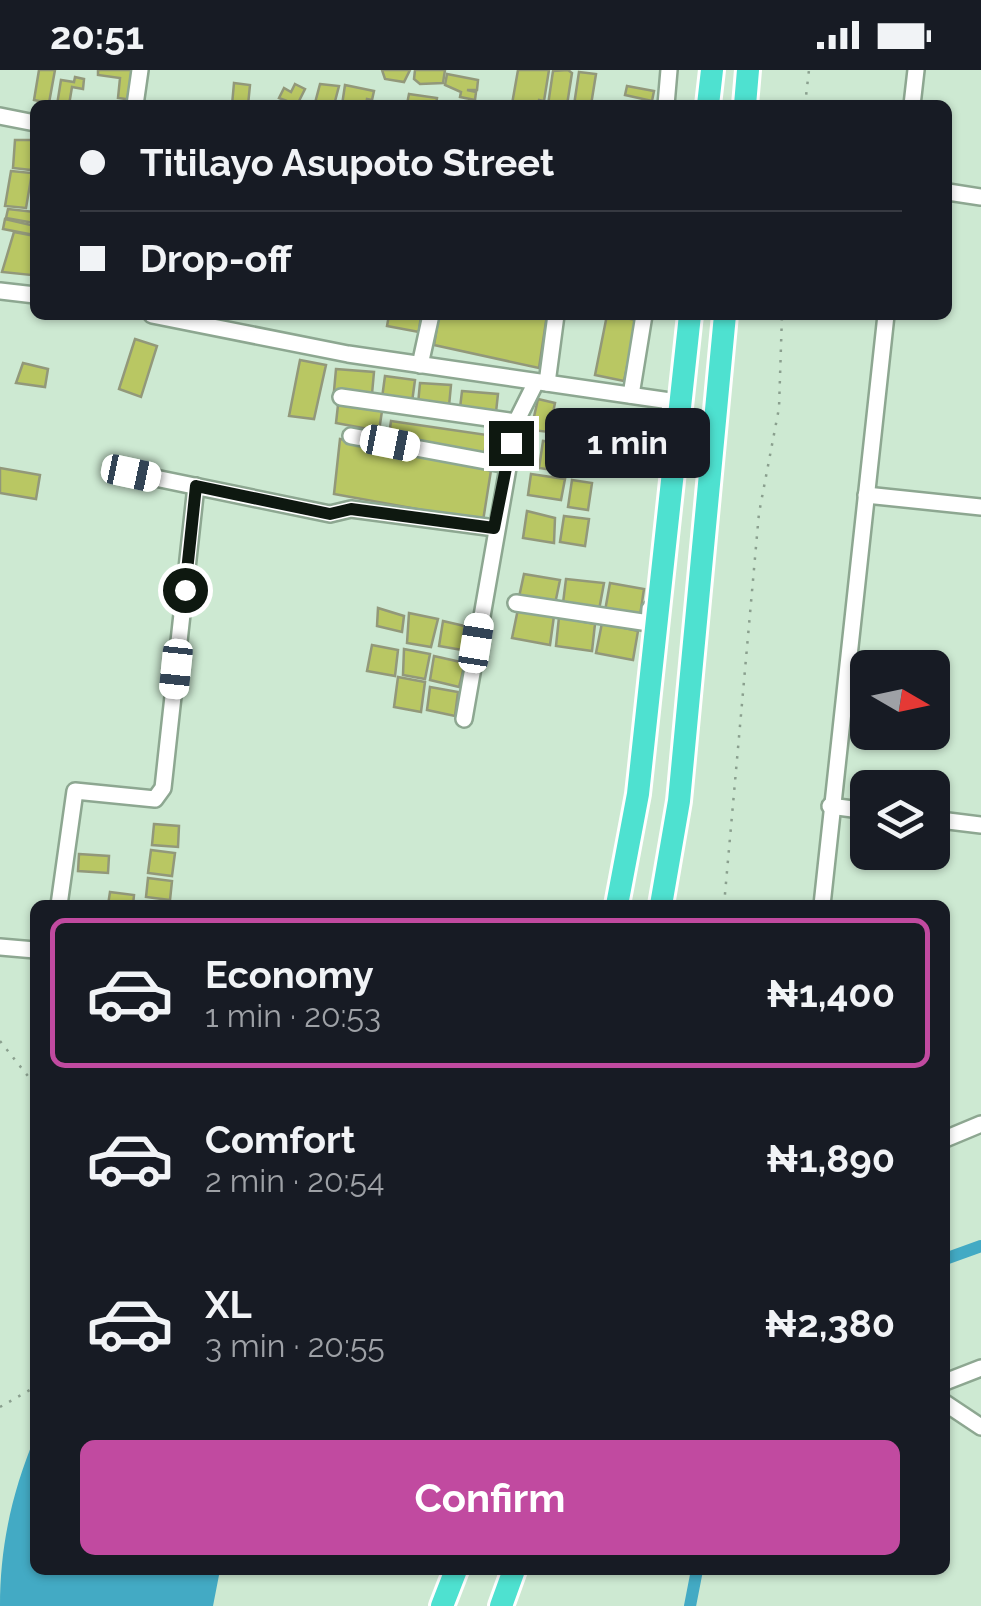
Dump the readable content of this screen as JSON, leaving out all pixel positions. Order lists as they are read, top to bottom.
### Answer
{
  "north": "right",
  "page": {
    "status": "20:51",
    "banner": ["Titilayo Asupoto Street", "Drop-off"],
    "bubble": "1 min",
    "list": [
      {
        "name": "Economy",
        "note": "1 min · 20:53",
        "value": "₦1,400"
      },
      {
        "name": "Comfort",
        "note": "2 min · 20:54",
        "value": "₦1,890"
      },
      {
        "name": "XL",
        "note": "3 min · 20:55",
        "value": "₦2,380"
      }
    ],
    "buttons": "Confirm"
  }
}
